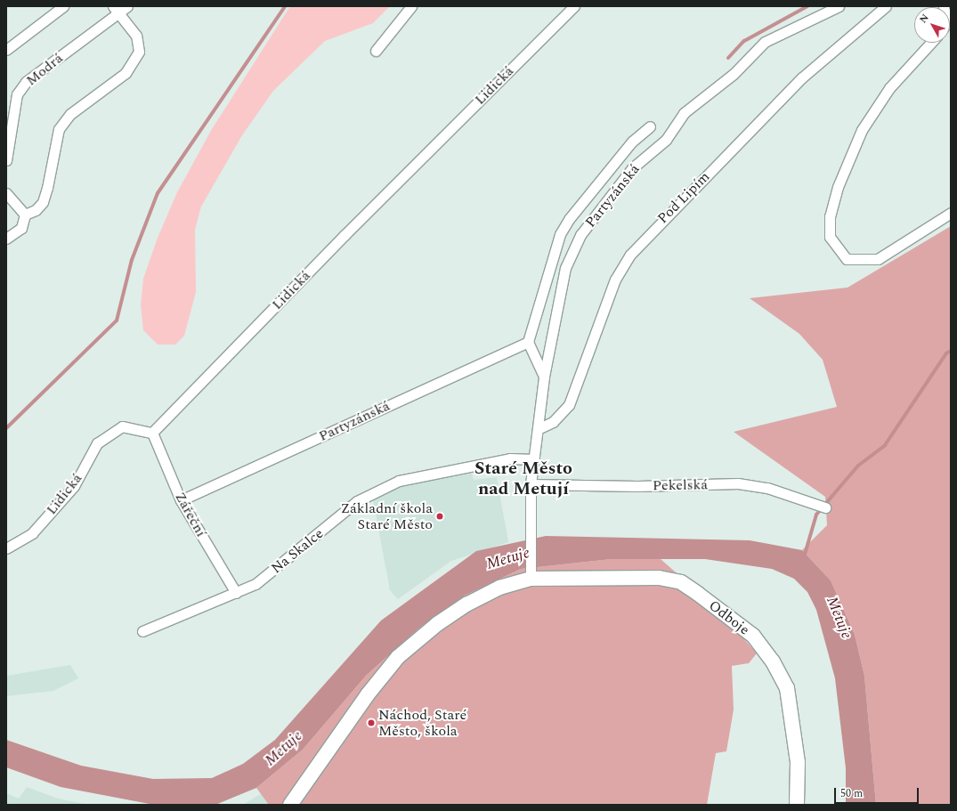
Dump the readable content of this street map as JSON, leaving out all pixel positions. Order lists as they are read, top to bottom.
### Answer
{
  "streets": {
    "street": [
      "Modrá",
      "Lidická",
      "Partyzánská",
      "Pod Lipím",
      "Pekelská",
      "Zářeční",
      "Na Skalce",
      "Odboje"
    ]
  },
  "crossings": [
    ["Lidická", "Zářeční"],
    ["Partyzánská", "Pod Lipím"],
    ["Partyzánská", "Pekelská"],
    ["Partyzánská", "Zářeční"],
    ["Partyzánská", "Na Skalce"],
    ["Partyzánská", "Odboje"],
    ["Zářeční", "Na Skalce"]
  ],
  "districts": ["Staré Město nad Metují"],
  "water": ["Metuje"],
  "places": ["Základní škola Staré Město", "Náchod, Staré Město, škola"],
  "scale_bar": "50 m",
  "north": "top left"
}
